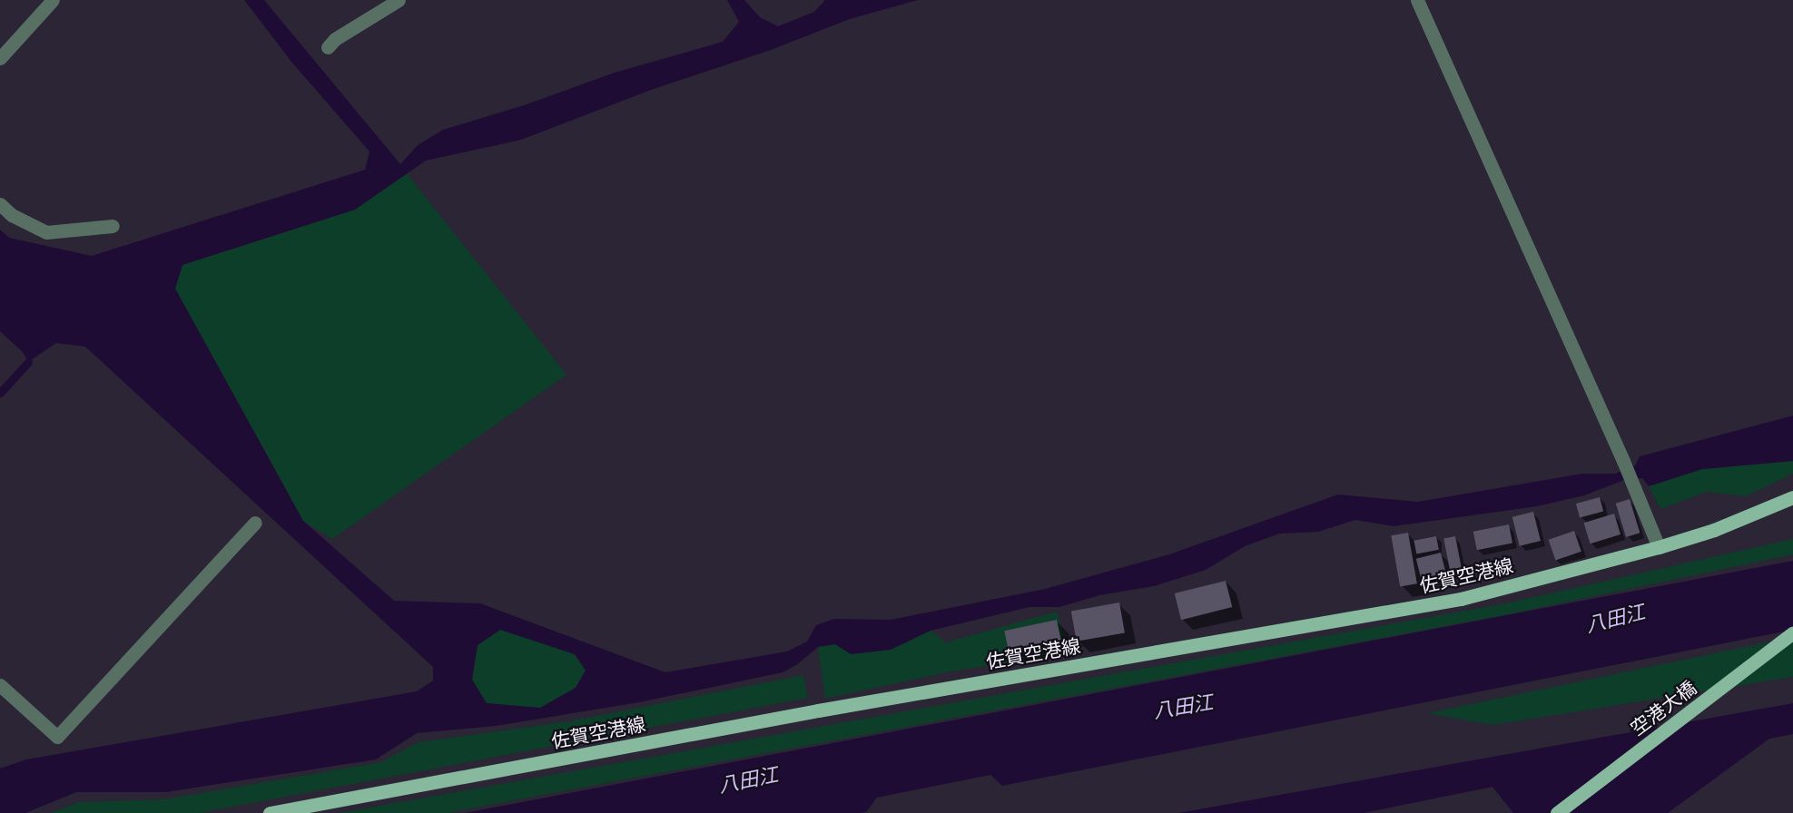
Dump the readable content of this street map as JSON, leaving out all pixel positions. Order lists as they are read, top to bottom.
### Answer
{
  "streets": {
    "main road": ["佐賀空港線", "空港大橋"]
  },
  "water": ["八田江"]
}
